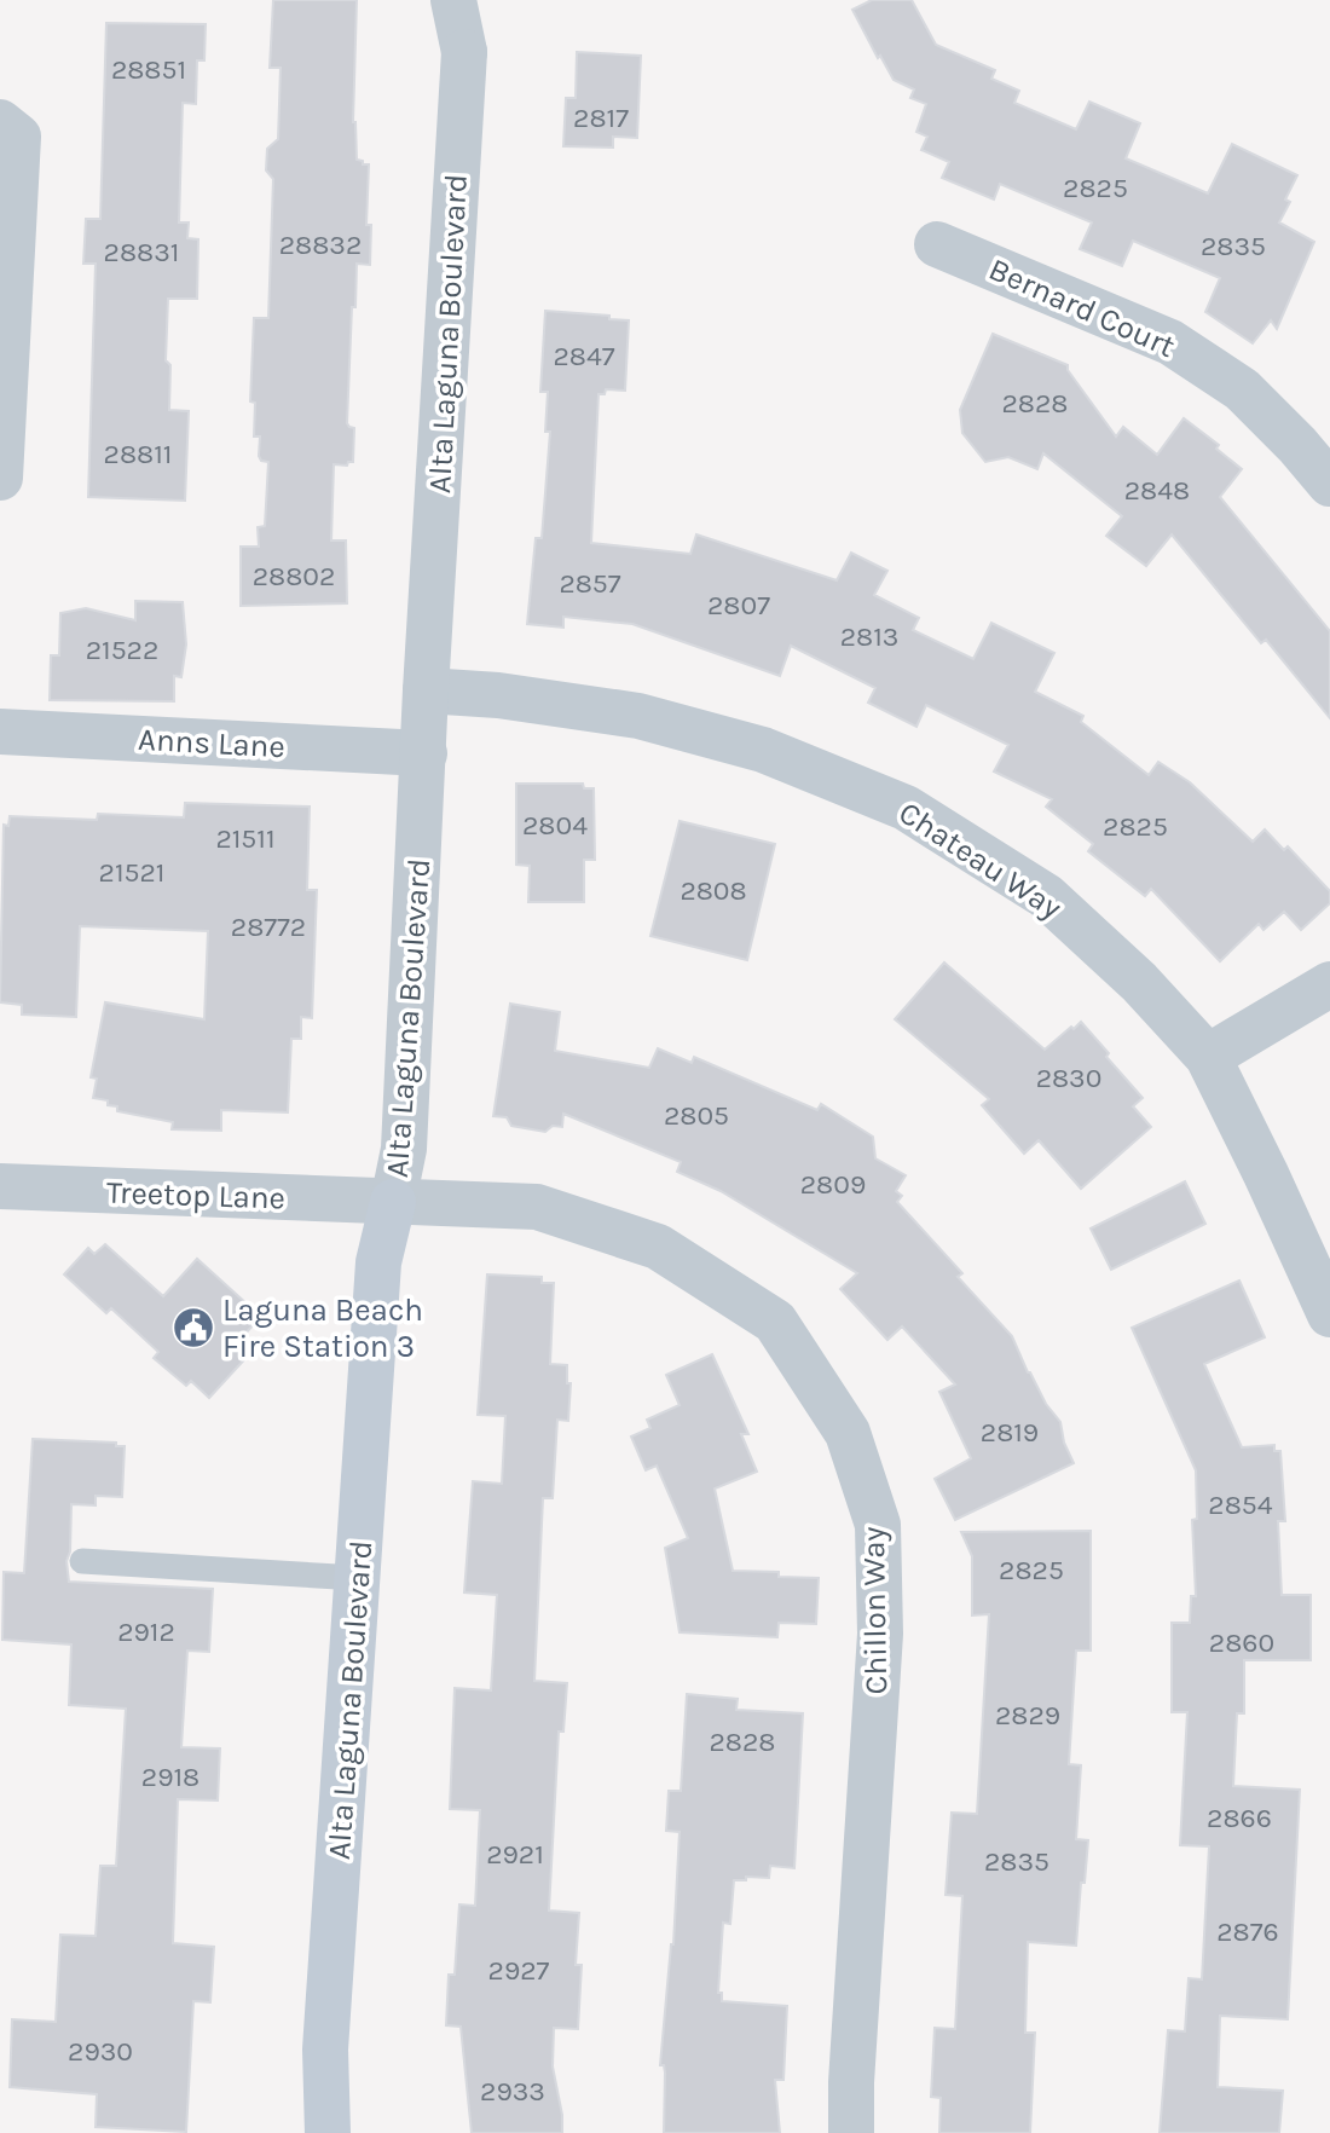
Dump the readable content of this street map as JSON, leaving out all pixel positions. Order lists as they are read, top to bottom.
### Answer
{
  "streets": {
    "main road": ["Alta Laguna Boulevard"],
    "street": [
      "Bernard Court",
      "Anns Lane",
      "Chateau Way",
      "Treetop Lane",
      "Chillon Way"
    ]
  },
  "crossings": [
    ["Alta Laguna Boulevard", "Anns Lane"],
    ["Alta Laguna Boulevard", "Chateau Way"],
    ["Alta Laguna Boulevard", "Treetop Lane"],
    ["Alta Laguna Boulevard", "Chillon Way"],
    ["Treetop Lane", "Chillon Way"]
  ],
  "places": {
    "public building": ["Laguna Beach Fire Station 3"]
  },
  "house_numbers": [
    "28851",
    "2817",
    "2825",
    "28832",
    "2835",
    "28831",
    "2847",
    "2828",
    "28811",
    "2848",
    "28802",
    "2857",
    "2807",
    "2813",
    "21522",
    "2804",
    "2825",
    "21511",
    "21521",
    "2808",
    "28772",
    "2830",
    "2805",
    "2809",
    "2819",
    "2854",
    "2825",
    "2912",
    "2860",
    "2829",
    "2828",
    "2918",
    "2866",
    "2921",
    "2835",
    "2876",
    "2927",
    "2930",
    "2933"
  ]
}
